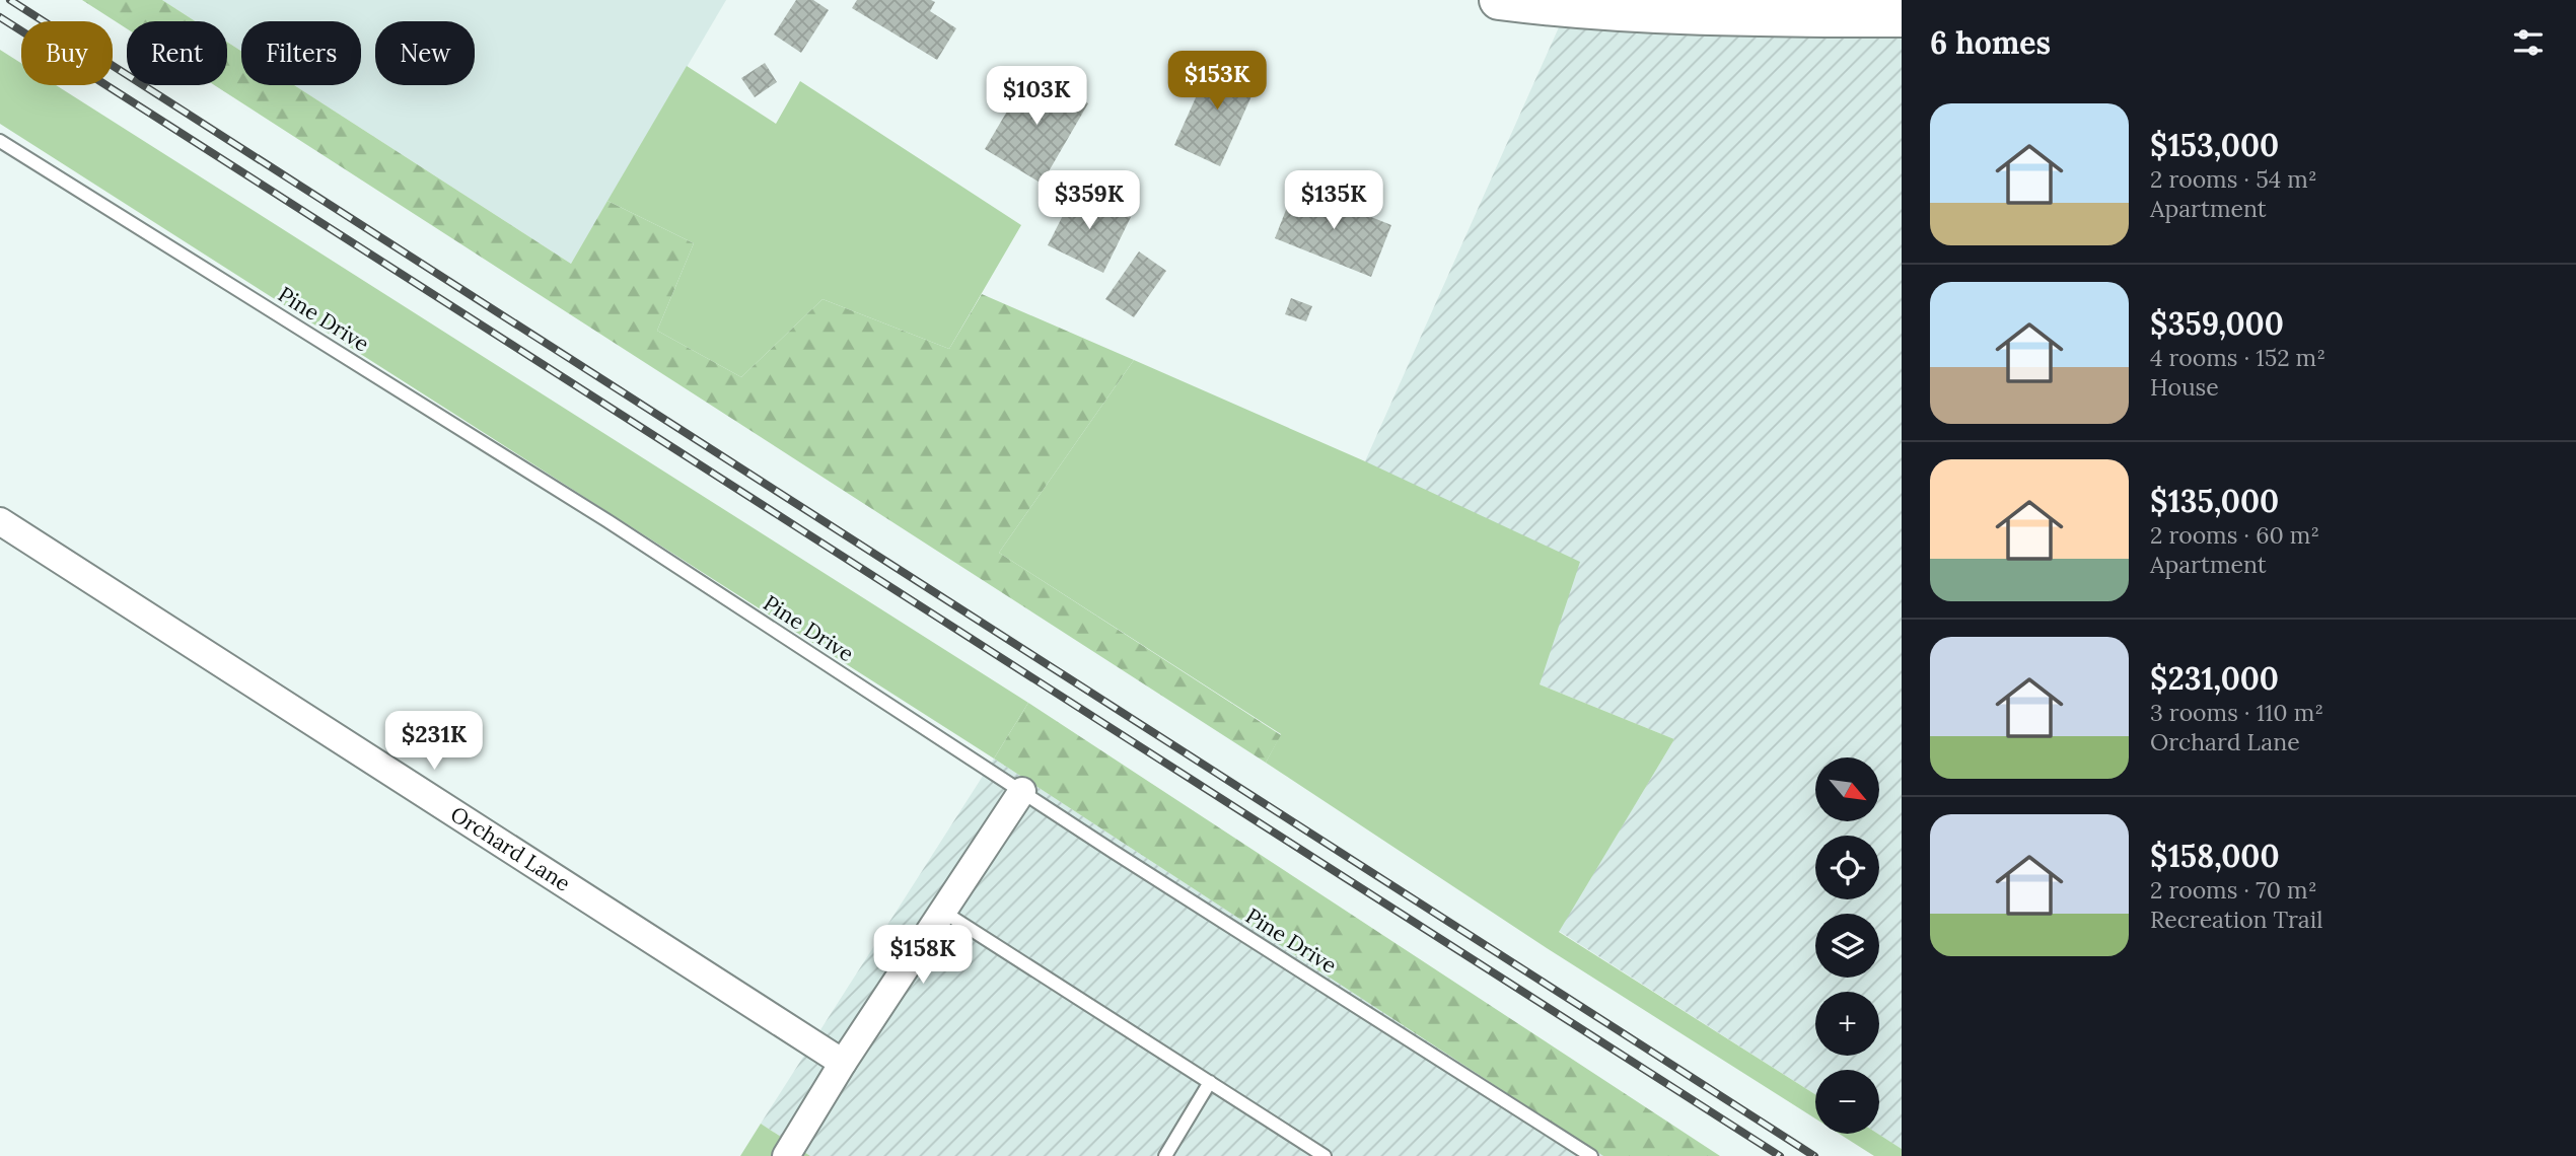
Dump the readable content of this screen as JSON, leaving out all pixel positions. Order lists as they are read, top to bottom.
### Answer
{
  "streets": {
    "street": ["Orchard Lane"],
    "lane": ["Pine Drive"]
  },
  "north": "bottom right",
  "page": {
    "heading": "6 homes",
    "chip": [
      "Buy",
      "Rent",
      "Filters",
      "New"
    ],
    "price": [
      "$153K",
      "$103K",
      "$359K",
      "$135K",
      "$231K",
      "$158K"
    ],
    "list": [
      {
        "name": "$153,000",
        "note": "2 rooms · 54 m² · Apartment"
      },
      {
        "name": "$359,000",
        "note": "4 rooms · 152 m² · House"
      },
      {
        "name": "$135,000",
        "note": "2 rooms · 60 m² · Apartment"
      },
      {
        "name": "$231,000",
        "note": "3 rooms · 110 m² · Orchard Lane"
      },
      {
        "name": "$158,000",
        "note": "2 rooms · 70 m² · Recreation Trail"
      }
    ],
    "map_buttons": ["+", "−"]
  }
}
